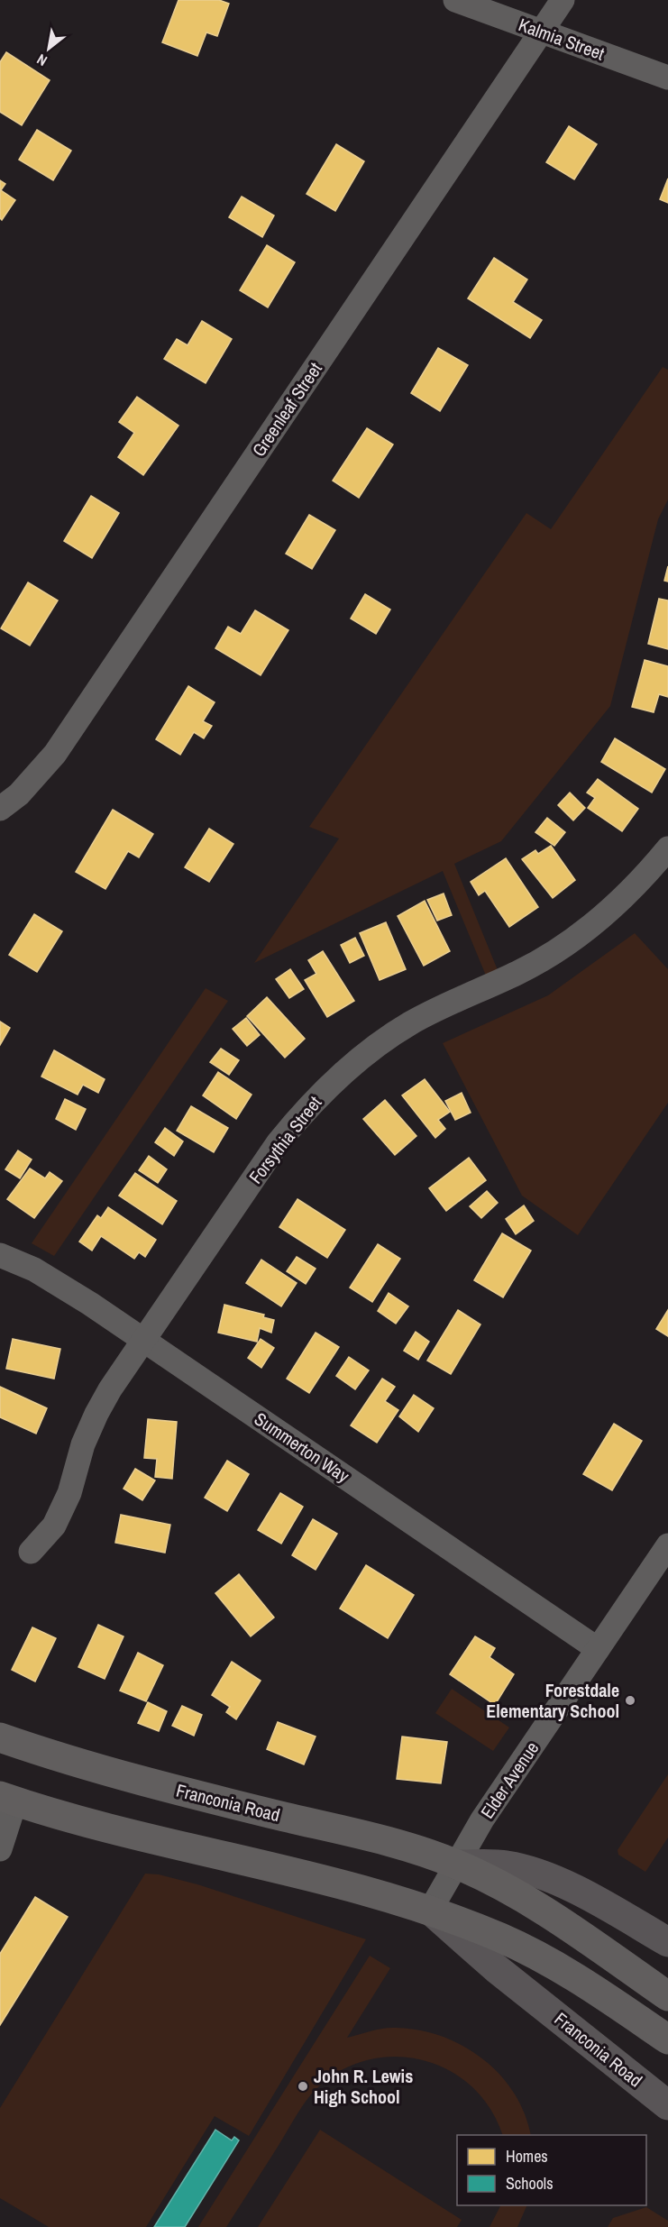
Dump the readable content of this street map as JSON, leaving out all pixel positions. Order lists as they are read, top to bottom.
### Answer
{
  "streets": {
    "main road": ["Franconia Road"],
    "street": [
      "Kalmia Street",
      "Greenleaf Street",
      "Forsythia Street",
      "Summerton Way",
      "Elder Avenue"
    ]
  },
  "crossings": [
    ["Kalmia Street", "Greenleaf Street"],
    ["Forsythia Street", "Summerton Way"],
    ["Summerton Way", "Elder Avenue"],
    ["Elder Avenue", "Franconia Road"]
  ],
  "places": ["Forestdale Elementary School", "John R. Lewis High School"],
  "legend": ["Homes", "Schools"],
  "north": "bottom left"
}
